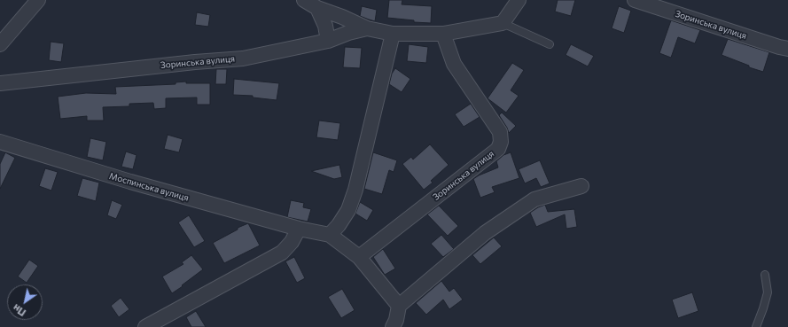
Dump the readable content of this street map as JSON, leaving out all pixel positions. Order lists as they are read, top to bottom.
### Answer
{
  "streets": {
    "street": ["Зоринська вулиця", "Моспинська вулиця"]
  },
  "crossings": [
    ["Зоринська вулиця", "Моспинська вулиця"]
  ],
  "north": "bottom left"
}
